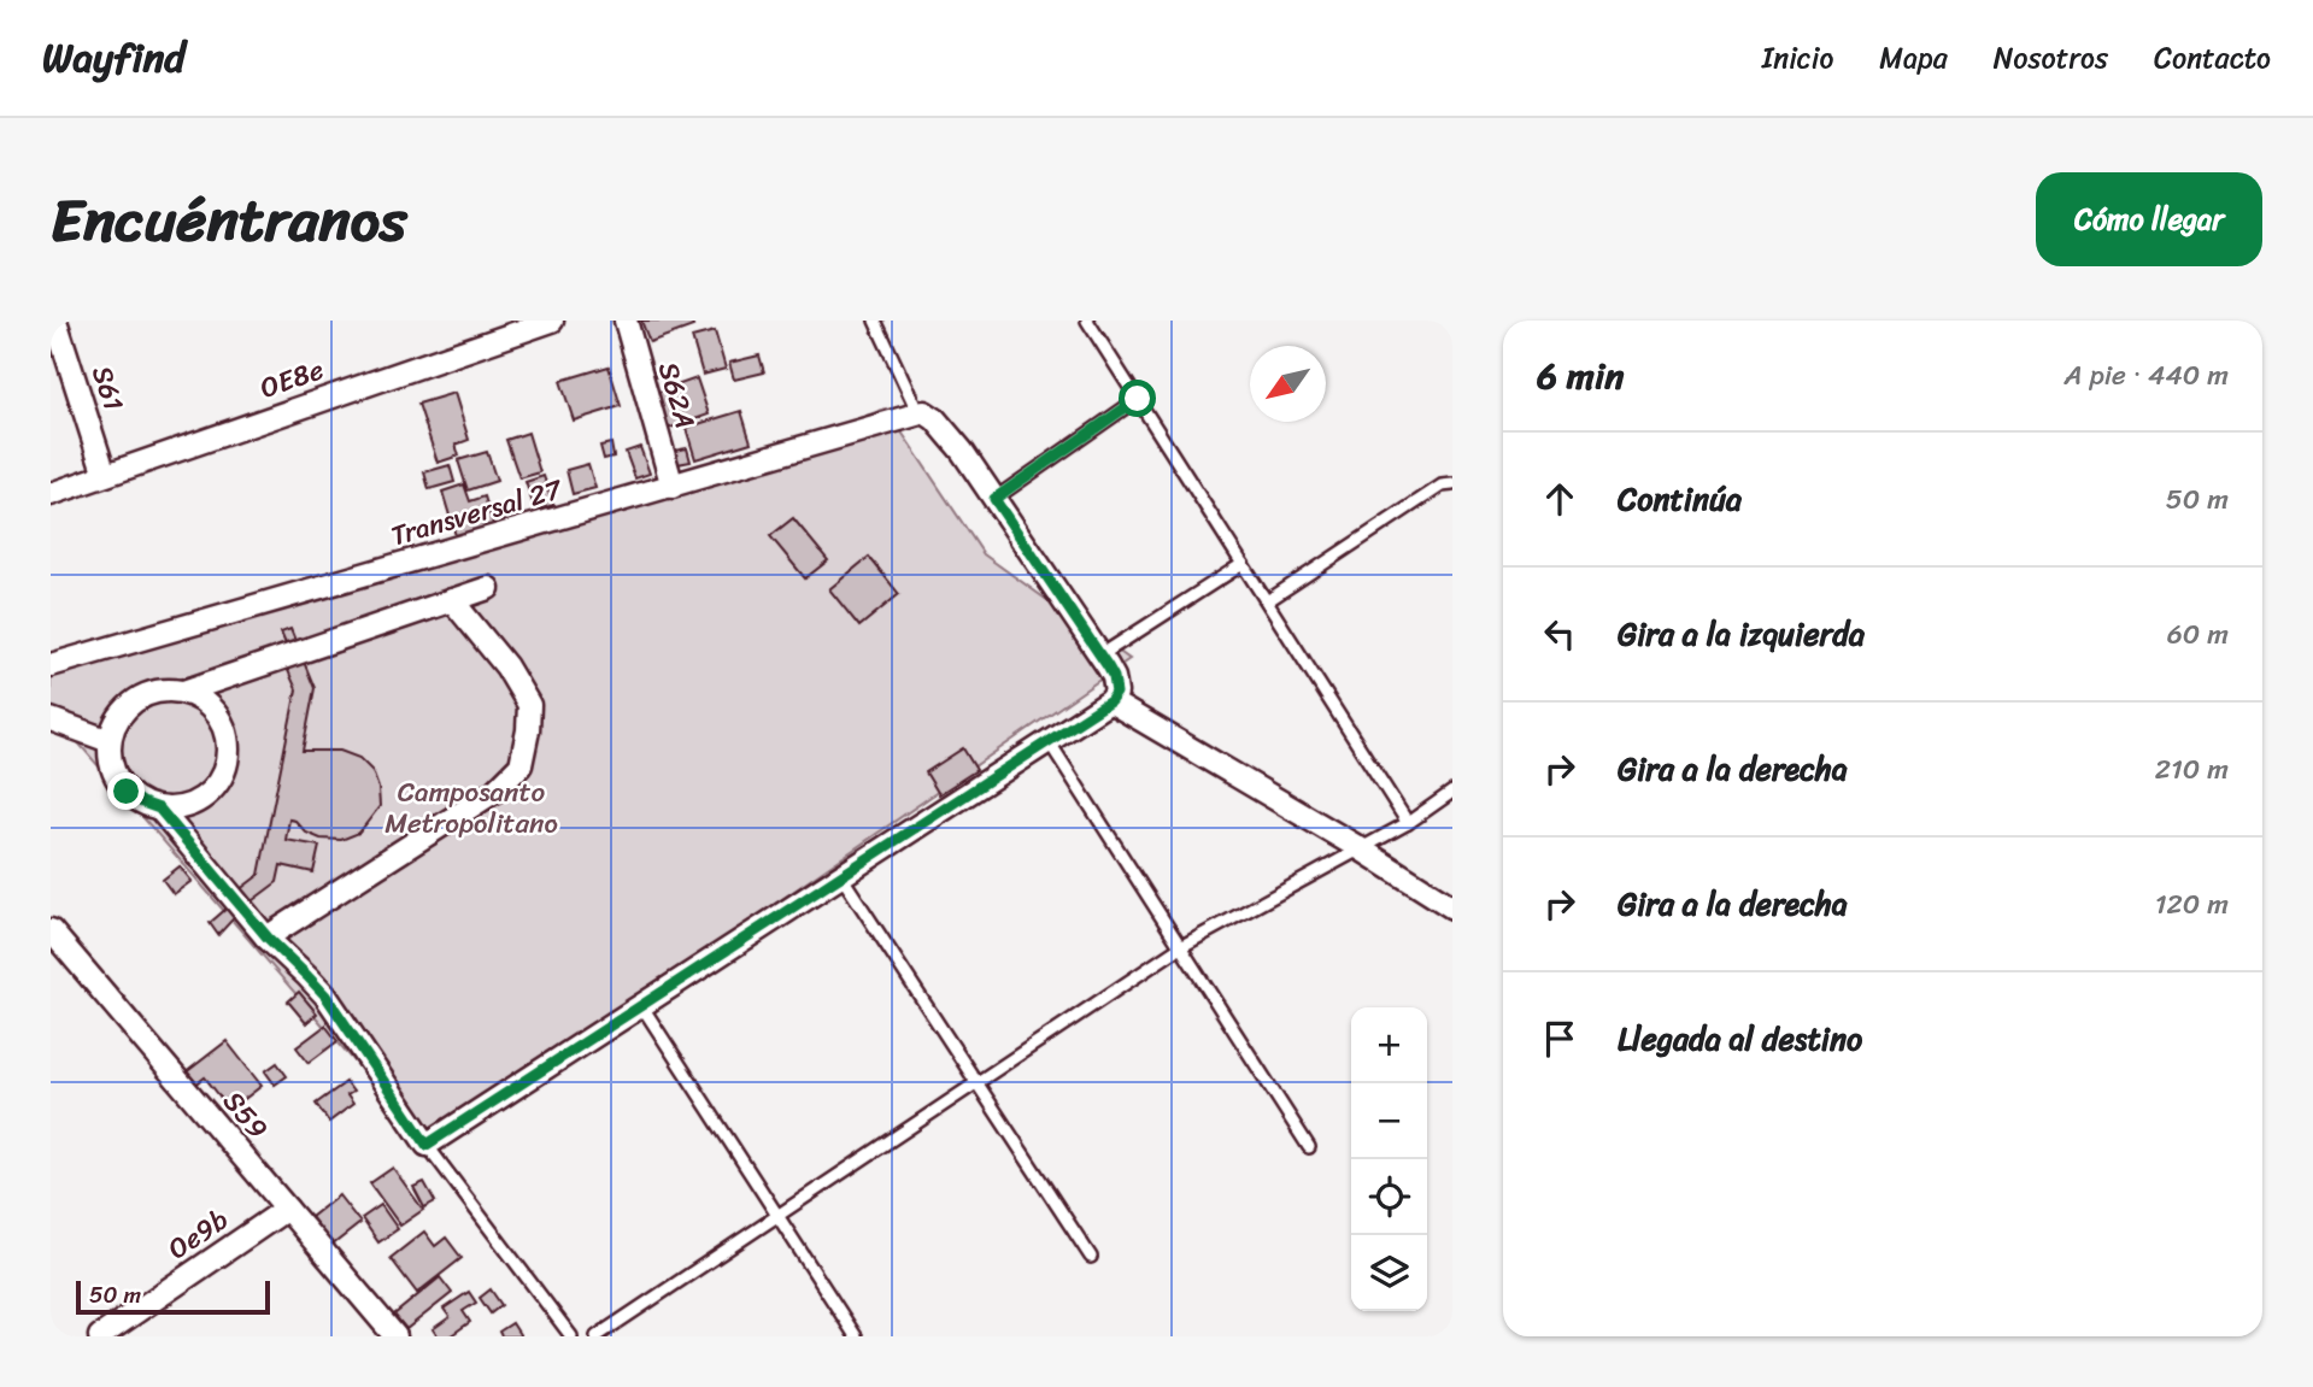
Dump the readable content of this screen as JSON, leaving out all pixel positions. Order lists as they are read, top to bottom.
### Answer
{
  "streets": {
    "street": [
      "OE8e",
      "S61",
      "S62A",
      "Transversal 27",
      "S59",
      "Oe9b"
    ]
  },
  "crossings": [
    ["OE8e", "S61"],
    ["S62A", "Transversal 27"],
    ["S59", "Oe9b"]
  ],
  "parks": ["Camposanto Metropolitano"],
  "scale_bar": "50 m",
  "north": "bottom left",
  "page": {
    "header": "Wayfind",
    "nav": [
      "Inicio",
      "Mapa",
      "Nosotros",
      "Contacto"
    ],
    "title": "Encuéntranos",
    "buttons": "Cómo llegar",
    "heading": ["6 min", "A pie · 440 m"],
    "list": [
      ["Continúa", "50 m"],
      ["Gira a la izquierda", "60 m"],
      ["Gira a la derecha", "210 m"],
      ["Gira a la derecha", "120 m"],
      "Llegada al destino"
    ],
    "map_buttons": ["+", "−"],
    "scale": "50 m"
  }
}
